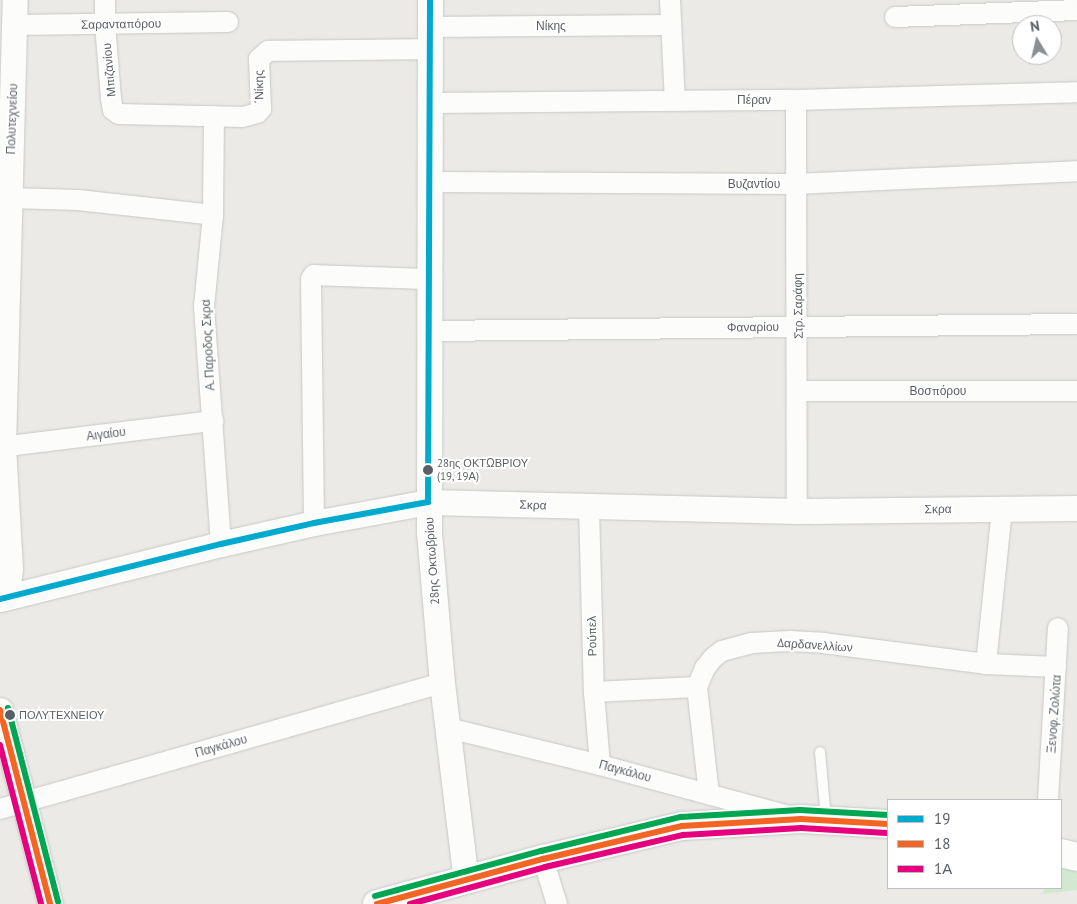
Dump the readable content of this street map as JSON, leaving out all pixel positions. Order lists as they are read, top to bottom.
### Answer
{
  "streets": {
    "street": [
      "Σαρανταπόρου",
      "Νίκης",
      "Μπιζανίου",
      "΄Νίκης",
      "Πέραν",
      "Πολυτεχνείου",
      "Βυζαντίου",
      "Στρ. Σαράφη",
      "Φαναρίου",
      "Α. Παροδος Σκρα",
      "Βοσπόρου",
      "Αιγαίου",
      "Σκρα",
      "28ης Οκτωβρίου",
      "Ρούπελ",
      "Δαρδανελλίων",
      "Ξενοφ. Ζολώτα",
      "Παγκάλου"
    ]
  },
  "crossings": [
    ["Σαρανταπόρου", "Μπιζανίου"],
    ["Σαρανταπόρου", "Πολυτεχνείου"],
    ["Νίκης", "΄Νίκης"],
    ["Νίκης", "28ης Οκτωβρίου"],
    ["Μπιζανίου", "΄Νίκης"],
    ["΄Νίκης", "Α. Παροδος Σκρα"],
    ["΄Νίκης", "28ης Οκτωβρίου"],
    ["Πέραν", "Στρ. Σαράφη"],
    ["Πέραν", "28ης Οκτωβρίου"],
    ["Πολυτεχνείου", "Αιγαίου"],
    ["Πολυτεχνείου", "Σκρα"],
    ["Βυζαντίου", "Στρ. Σαράφη"],
    ["Βυζαντίου", "28ης Οκτωβρίου"],
    ["Στρ. Σαράφη", "Φαναρίου"],
    ["Στρ. Σαράφη", "Βοσπόρου"],
    ["Στρ. Σαράφη", "Σκρα"],
    ["Φαναρίου", "28ης Οκτωβρίου"],
    ["Α. Παροδος Σκρα", "Αιγαίου"],
    ["Α. Παροδος Σκρα", "Σκρα"],
    ["Σκρα", "28ης Οκτωβρίου"],
    ["Σκρα", "Ρούπελ"],
    ["28ης Οκτωβρίου", "Παγκάλου"],
    ["Ρούπελ", "Παγκάλου"],
    ["Δαρδανελλίων", "Ξενοφ. Ζολώτα"]
  ],
  "places": ["28ης ΟΚΤΩΒΡΙΟΥ (19, 19Α)", "ΠΟΛΥΤΕΧΝΕΙΟΥ"],
  "lines": ["transit line 19", "transit line 18", "transit line 1Α"],
  "legend": ["19", "18", "1Α"],
  "north": "top"
}
